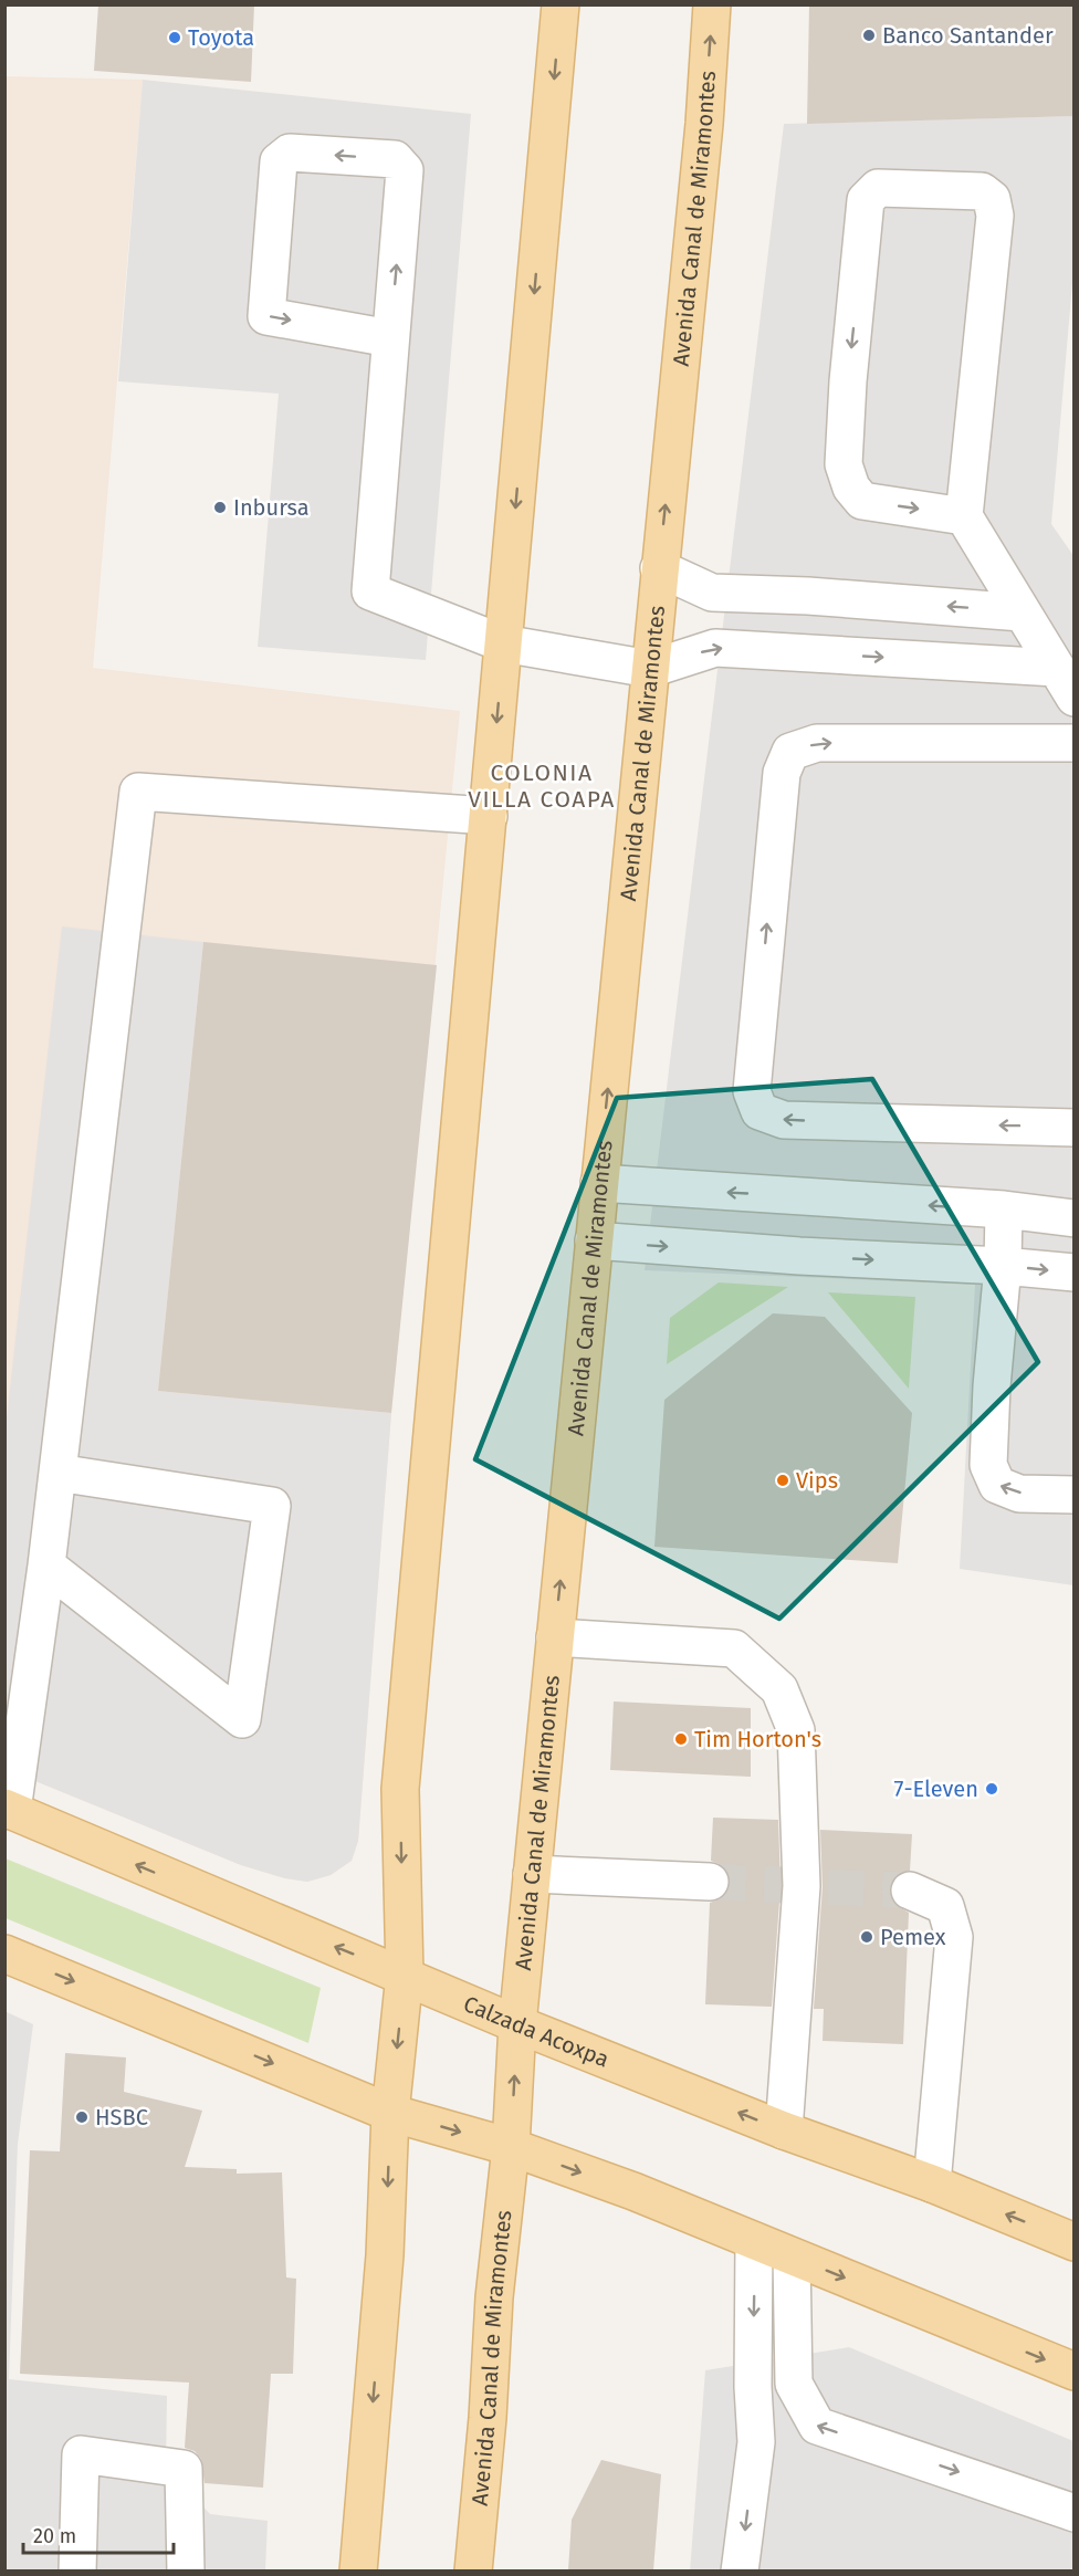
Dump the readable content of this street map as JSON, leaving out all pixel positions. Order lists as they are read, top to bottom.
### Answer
{
  "streets": {
    "main road": ["Avenida Canal de Miramontes", "Calzada Acoxpa"]
  },
  "crossings": [
    ["Avenida Canal de Miramontes", "Calzada Acoxpa"]
  ],
  "districts": ["COLONIA VILLA COAPA"],
  "places": [
    "Banco Santander",
    "Toyota",
    "Inbursa",
    "Vips",
    "Tim Horton's",
    "7-Eleven",
    "Pemex",
    "HSBC"
  ],
  "scale_bar": "20 m"
}
